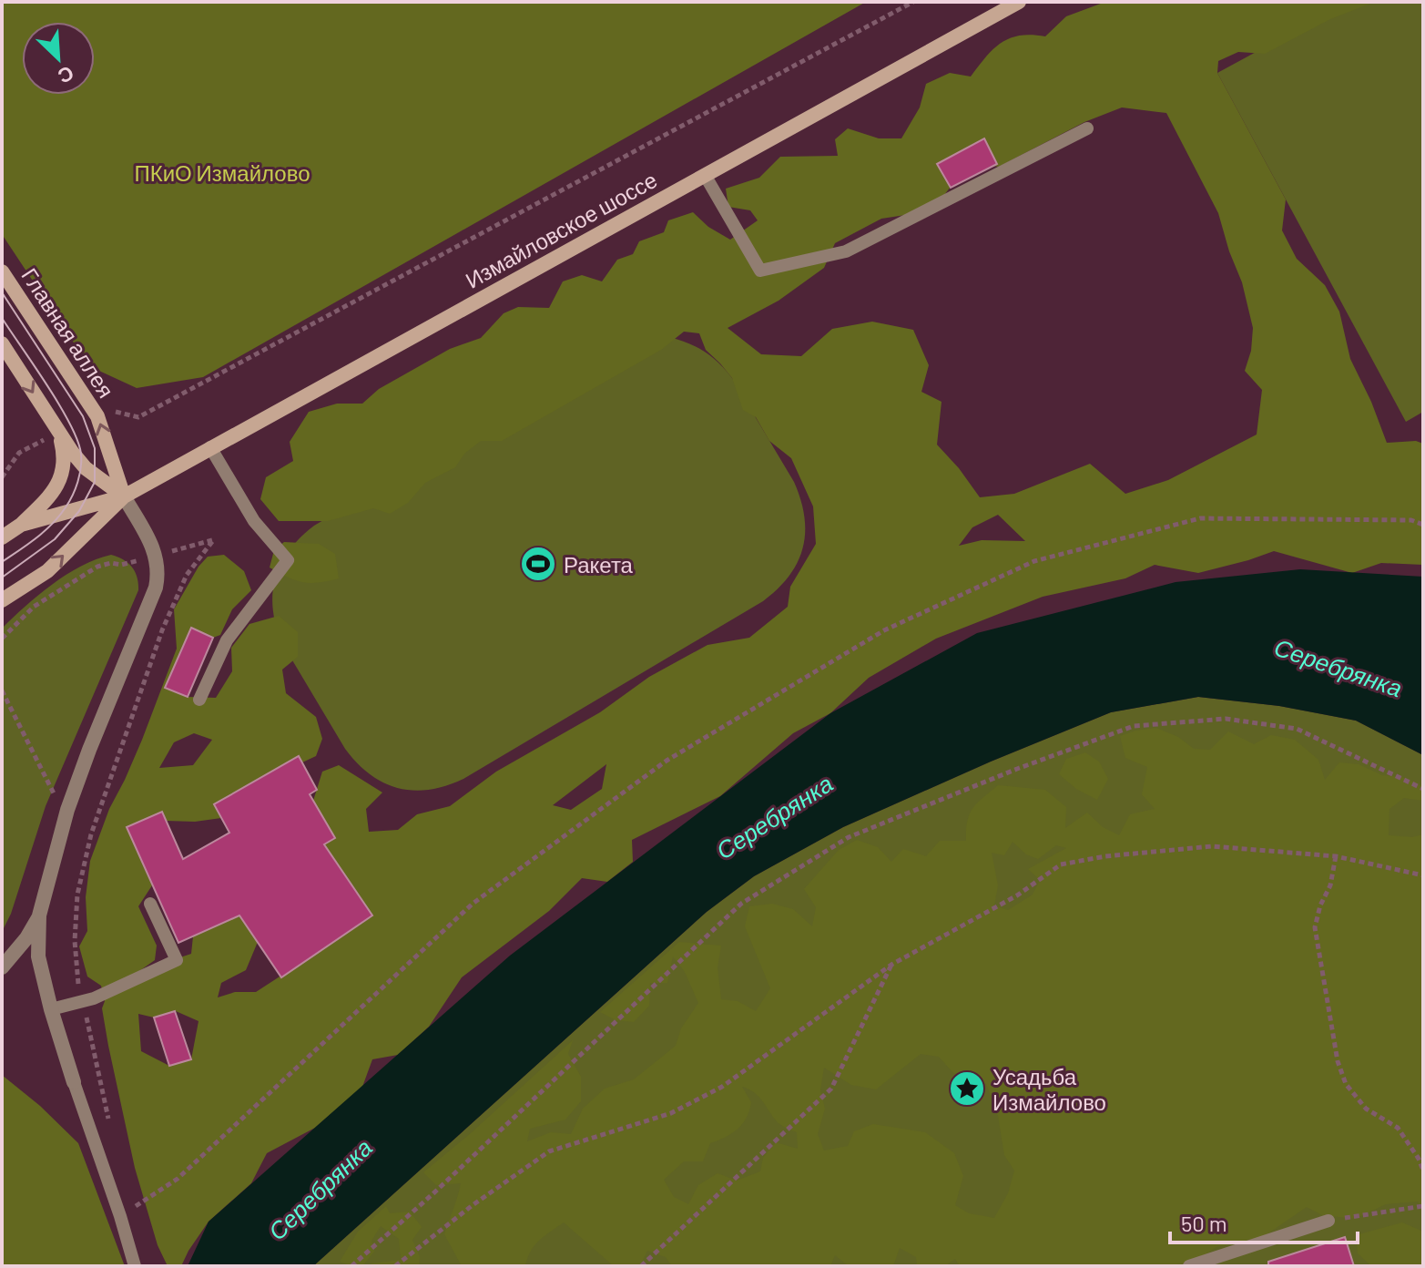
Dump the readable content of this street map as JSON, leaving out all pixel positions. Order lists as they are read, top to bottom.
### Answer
{
  "streets": {
    "main road": ["Измайловское шоссе", "Главная аллея"]
  },
  "crossings": [
    ["Измайловское шоссе", "Главная аллея"]
  ],
  "water": ["Серебрянка"],
  "parks": ["ПКиО Измайлово"],
  "places": {
    "sports": ["Ракета"],
    "place": ["Усадьба Измайлово"]
  },
  "scale_bar": "50 m",
  "north": "bottom right"
}
